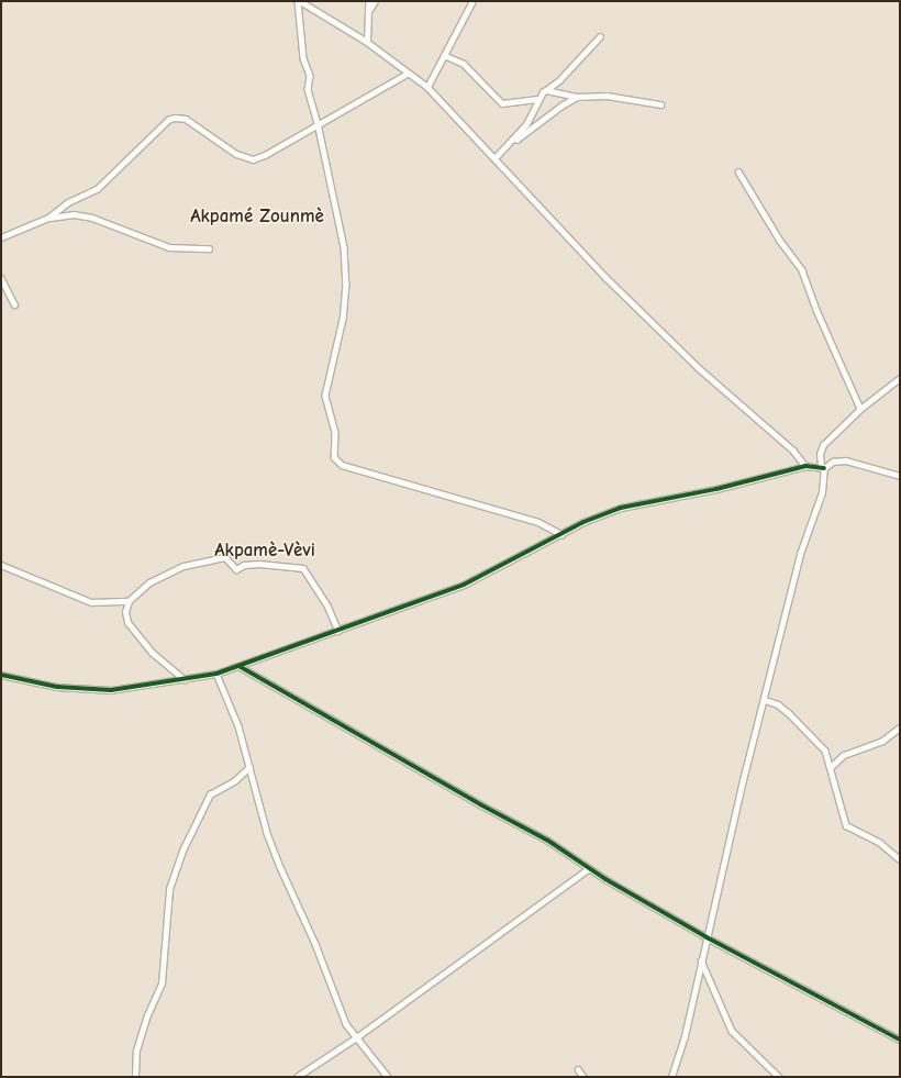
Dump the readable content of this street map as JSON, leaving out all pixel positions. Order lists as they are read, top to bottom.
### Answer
{
  "districts": ["Akpamé Zounmè", "Akpamè-Vèvi"]
}
